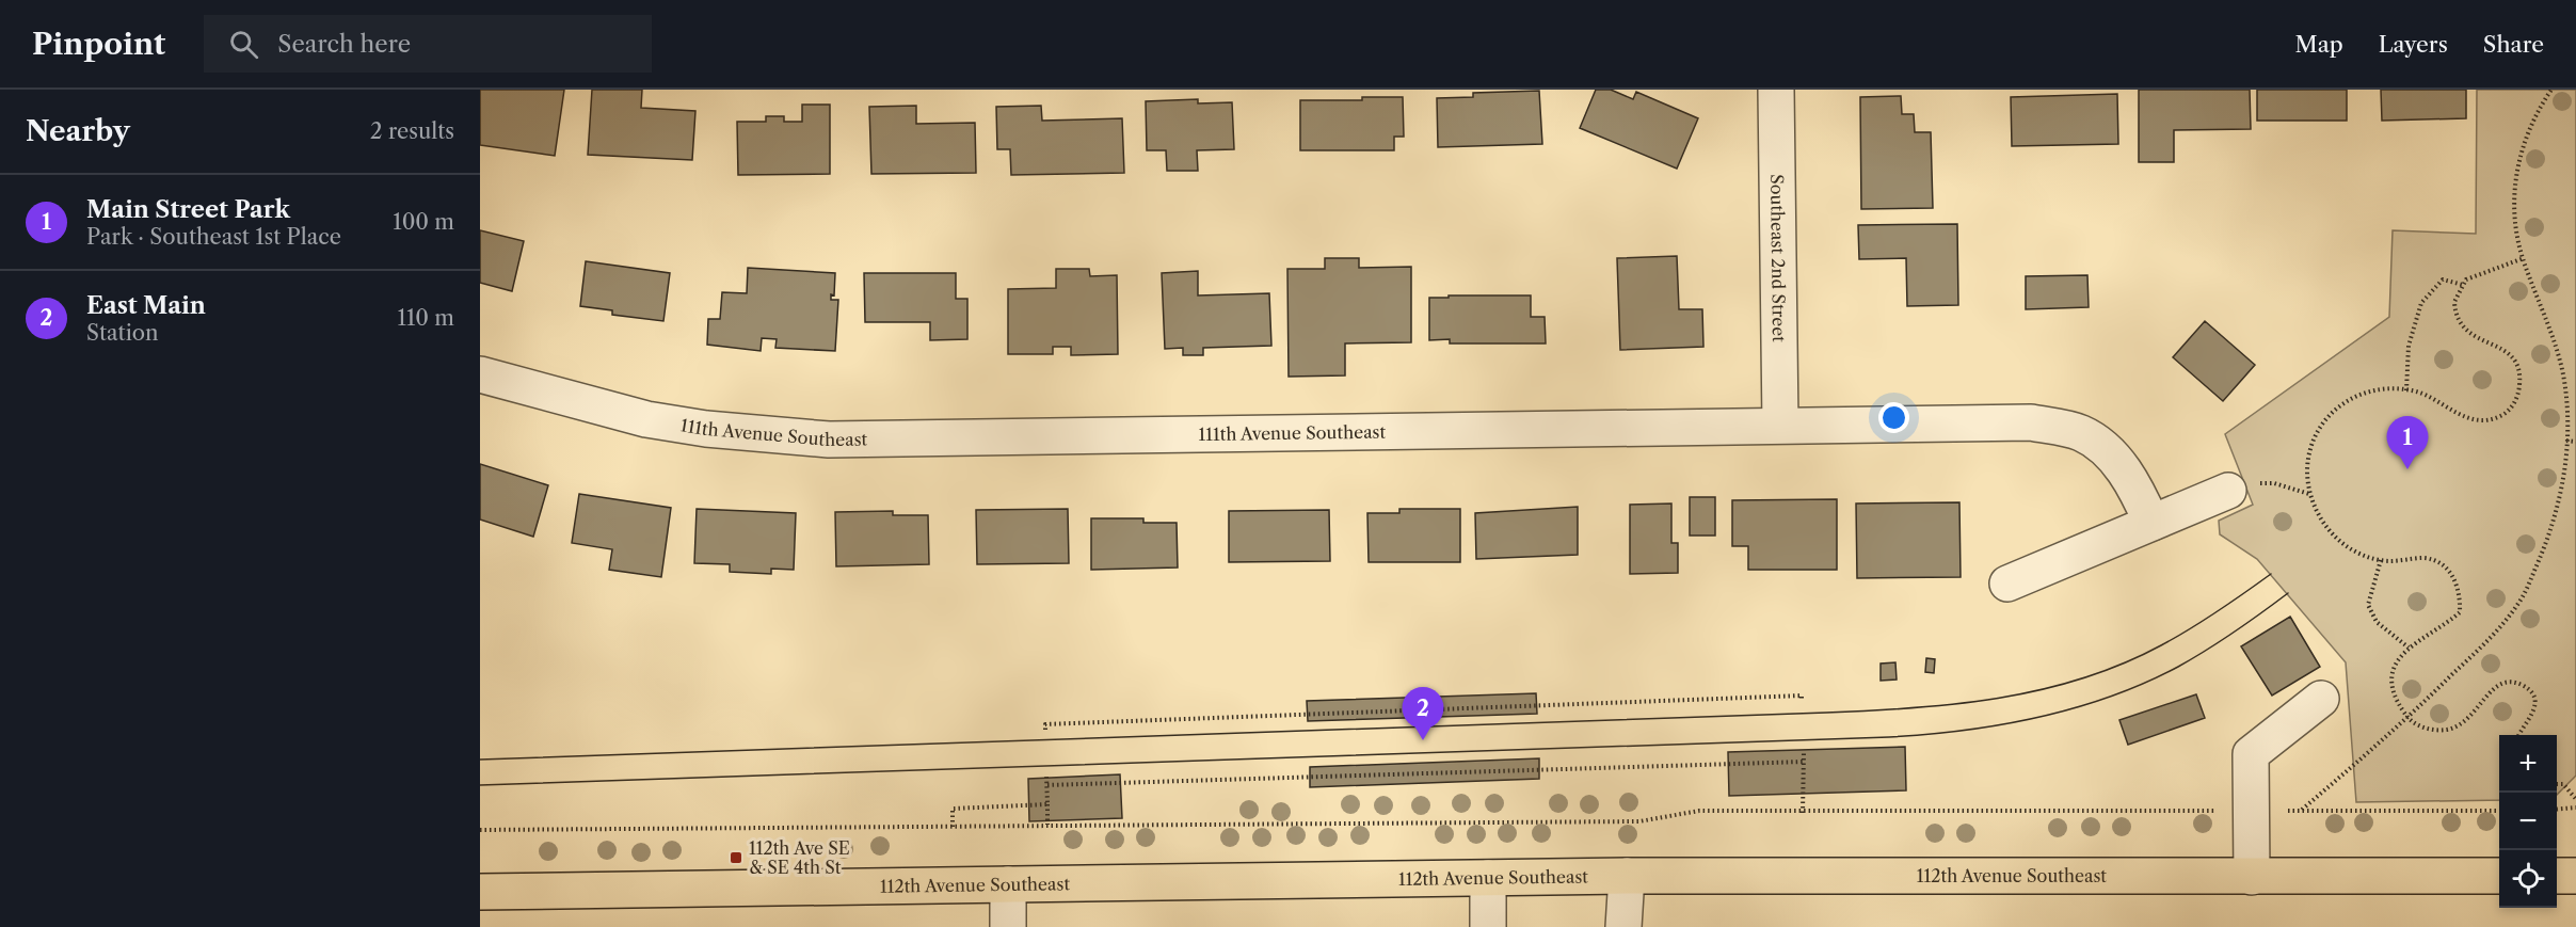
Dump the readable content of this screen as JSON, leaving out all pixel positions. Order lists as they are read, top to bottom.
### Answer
{
  "streets": {
    "main road": ["112th Avenue Southeast"],
    "street": ["Southeast 2nd Street", "111th Avenue Southeast"]
  },
  "crossings": [
    ["Southeast 2nd Street", "111th Avenue Southeast"]
  ],
  "places": {
    "transit": ["112th Ave SE & SE 4th St"]
  },
  "page": {
    "header": "Pinpoint",
    "search": "Search here",
    "nav": ["Map", "Layers", "Share"],
    "heading": ["Nearby", "2 results"],
    "list": [
      {
        "mark": "1",
        "name": "Main Street Park",
        "note": "Park · Southeast 1st Place",
        "value": "100 m"
      },
      {
        "mark": "2",
        "name": "East Main",
        "note": "Station",
        "value": "110 m"
      }
    ],
    "pins": ["1", "2"],
    "map_buttons": ["+", "−"]
  }
}
